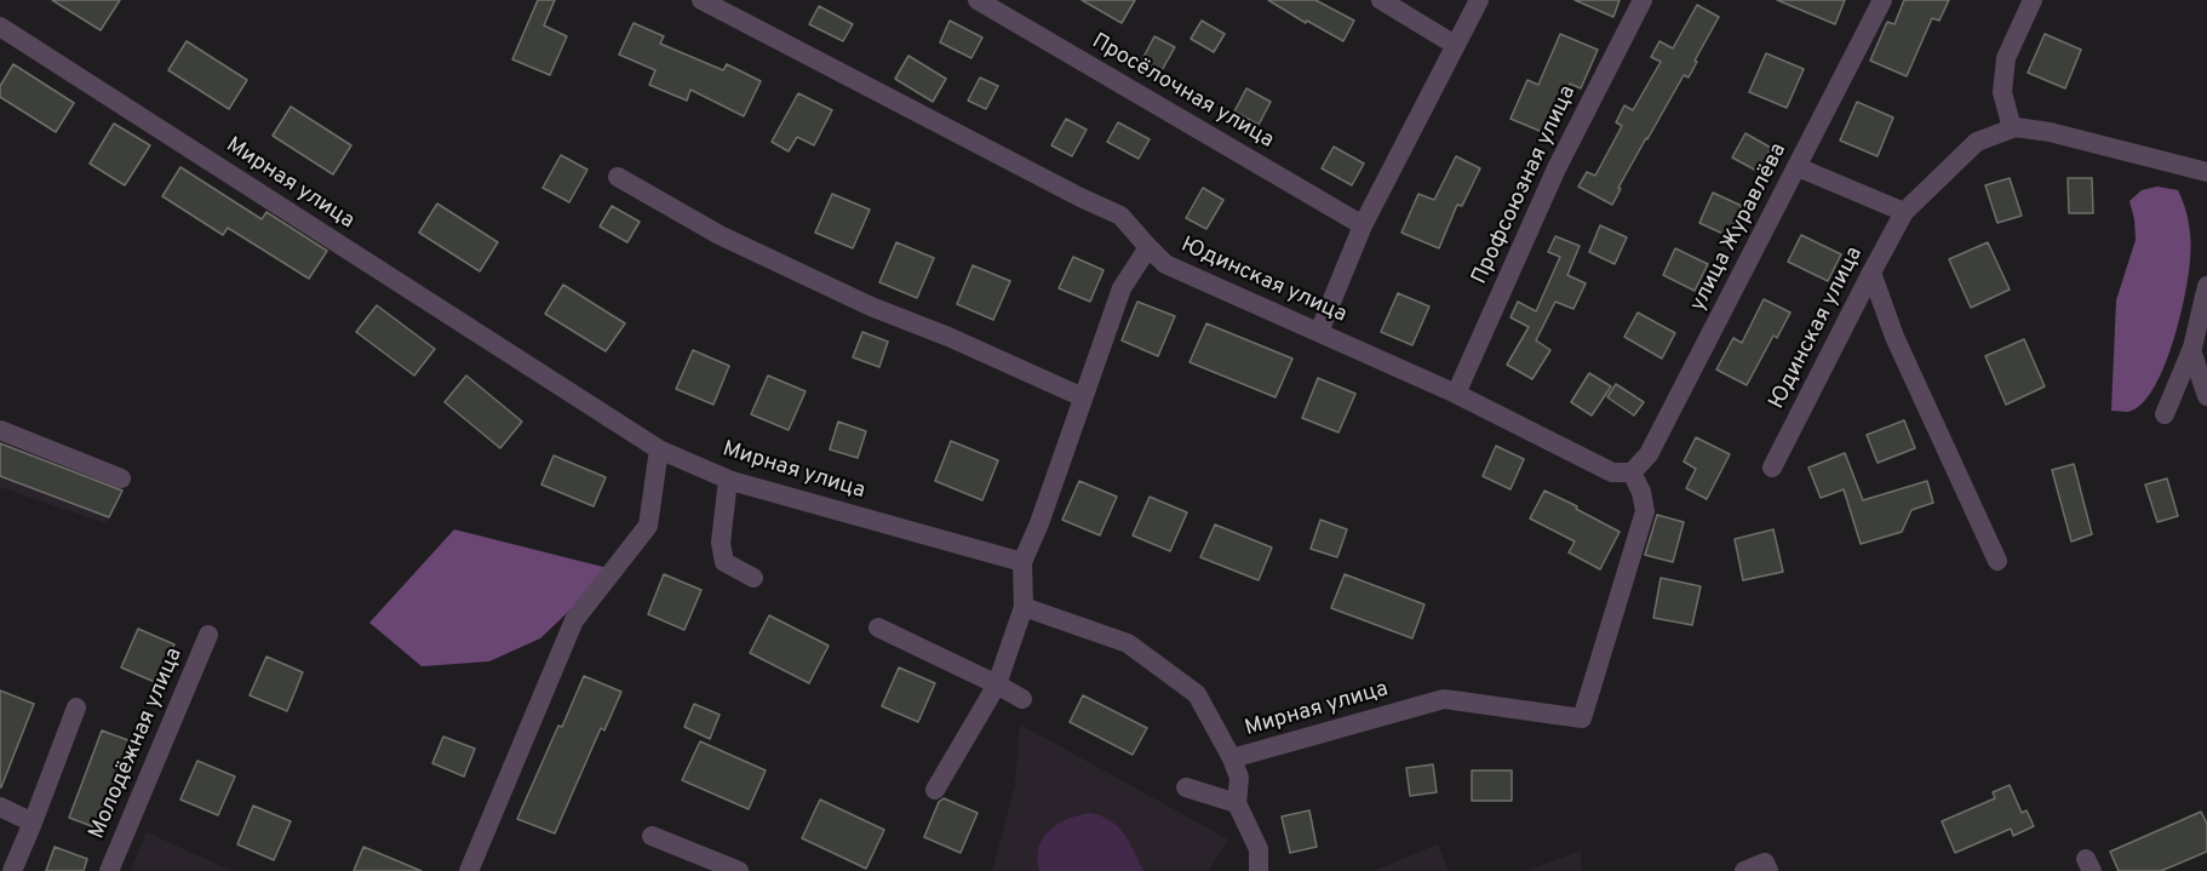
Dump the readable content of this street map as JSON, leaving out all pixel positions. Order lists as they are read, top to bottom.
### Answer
{
  "streets": {
    "street": [
      "Просёлочная улица",
      "Мирная улица",
      "Профсоюзная улица",
      "улица Журавлёва",
      "Юдинская улица",
      "Молодёжная улица"
    ]
  },
  "crossings": [
    ["Мирная улица", "улица Журавлёва"],
    ["Мирная улица", "Юдинская улица"],
    ["Профсоюзная улица", "Юдинская улица"],
    ["улица Журавлёва", "Юдинская улица"]
  ]
}
